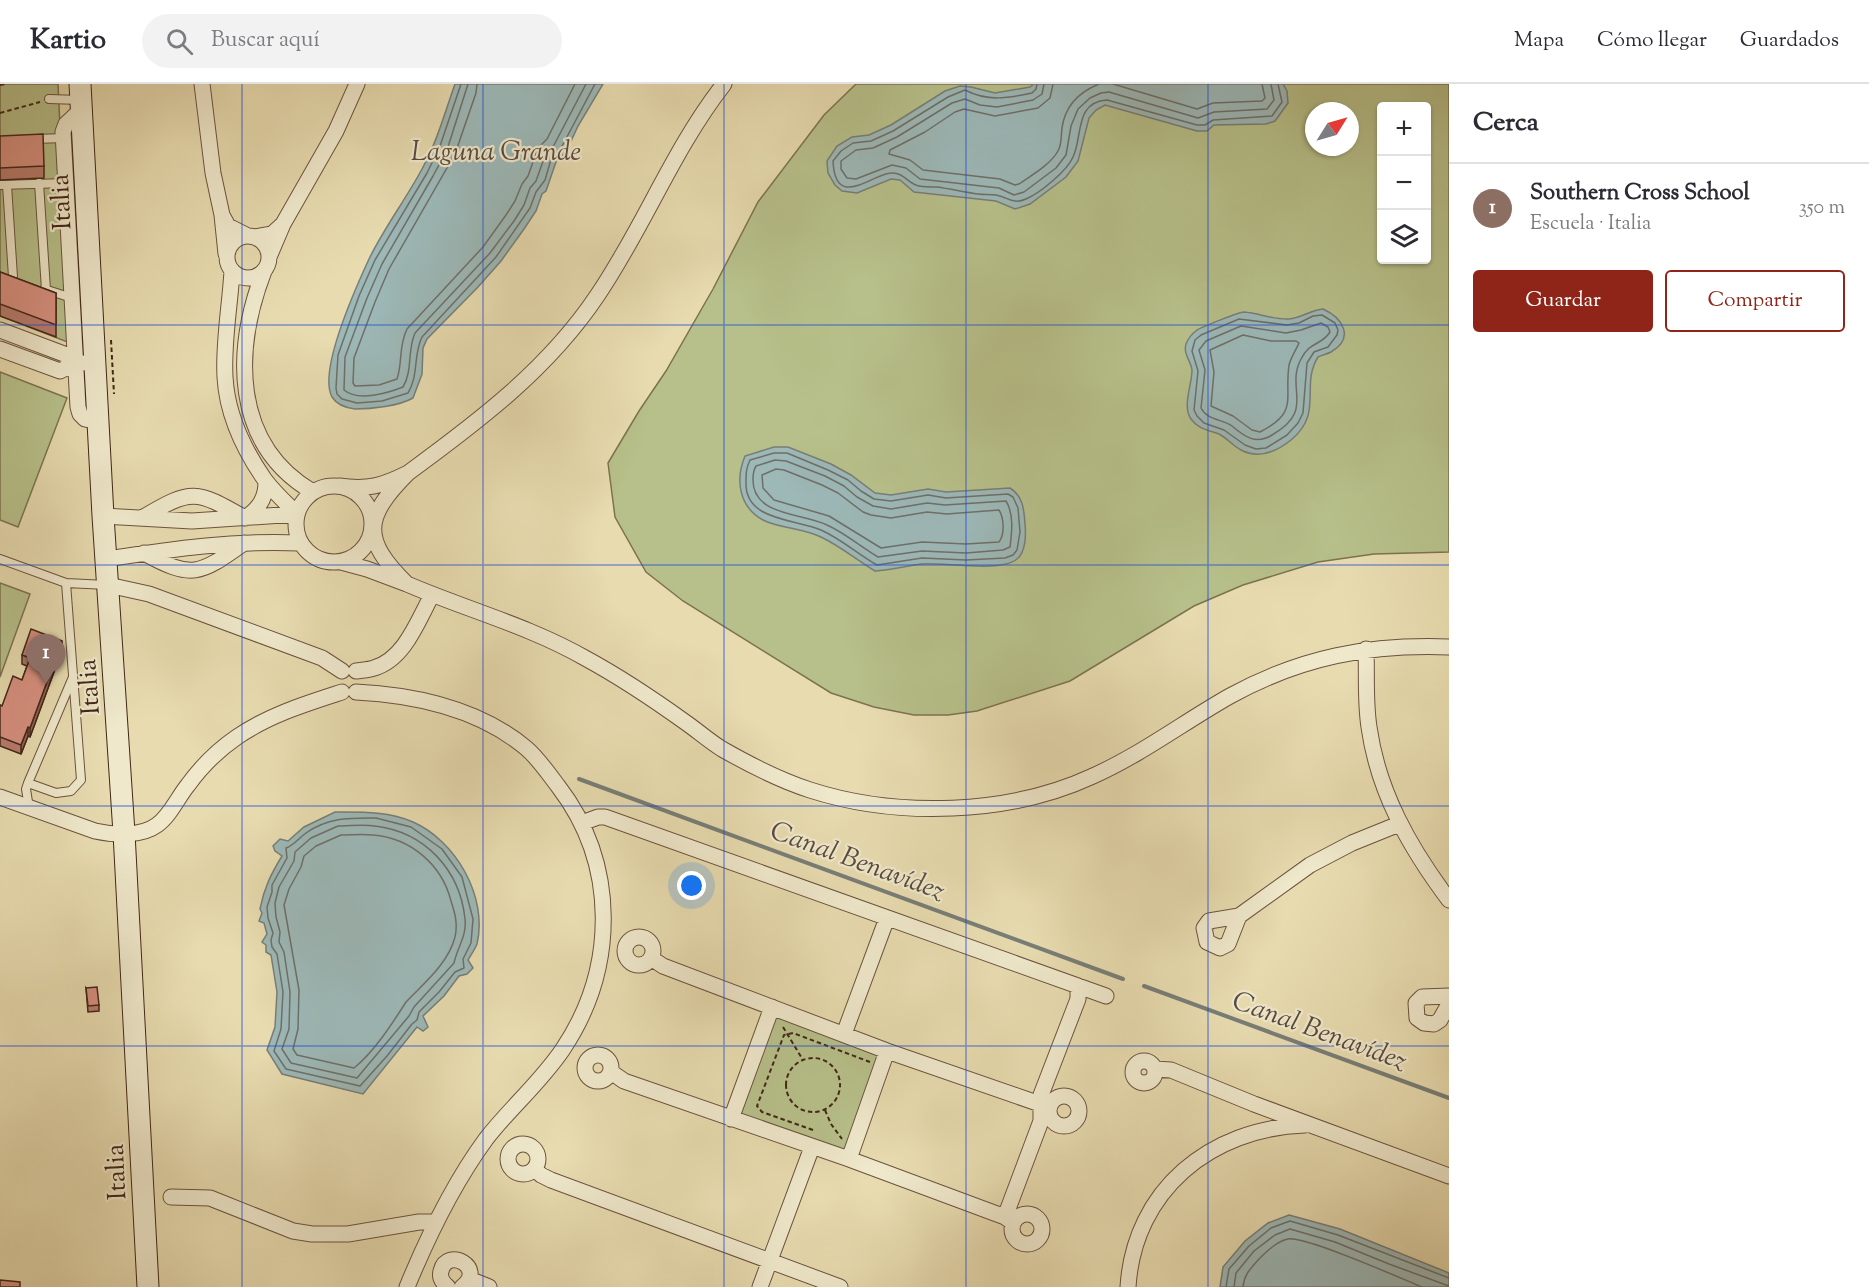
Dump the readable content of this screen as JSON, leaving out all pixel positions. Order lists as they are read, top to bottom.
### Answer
{
  "streets": {
    "street": ["Italia"]
  },
  "water": ["Laguna Grande", "Canal Benavídez"],
  "north": "top right",
  "page": {
    "header": "Kartio",
    "search": "Buscar aquí",
    "nav": ["Mapa", "Cómo llegar", "Guardados"],
    "heading": "Cerca",
    "map_buttons": ["+", "−"],
    "list": [
      {
        "mark": "1",
        "name": "Southern Cross School",
        "note": "Escuela · Italia",
        "value": "350 m"
      }
    ],
    "buttons": ["Guardar", "Compartir"],
    "pins": "1"
  }
}
